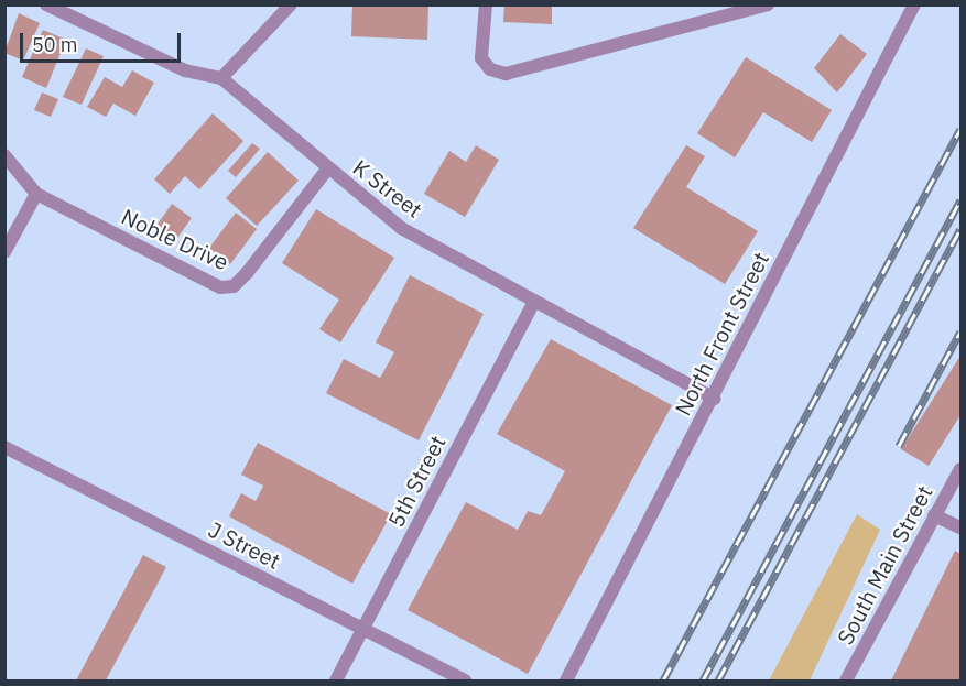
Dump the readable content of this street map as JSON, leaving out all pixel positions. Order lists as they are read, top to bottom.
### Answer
{
  "streets": {
    "street": [
      "K Street",
      "Noble Drive",
      "North Front Street",
      "5th Street",
      "J Street",
      "South Main Street"
    ]
  },
  "crossings": [
    ["K Street", "Noble Drive"],
    ["K Street", "North Front Street"],
    ["K Street", "5th Street"],
    ["5th Street", "J Street"]
  ],
  "scale_bar": "50 m"
}
